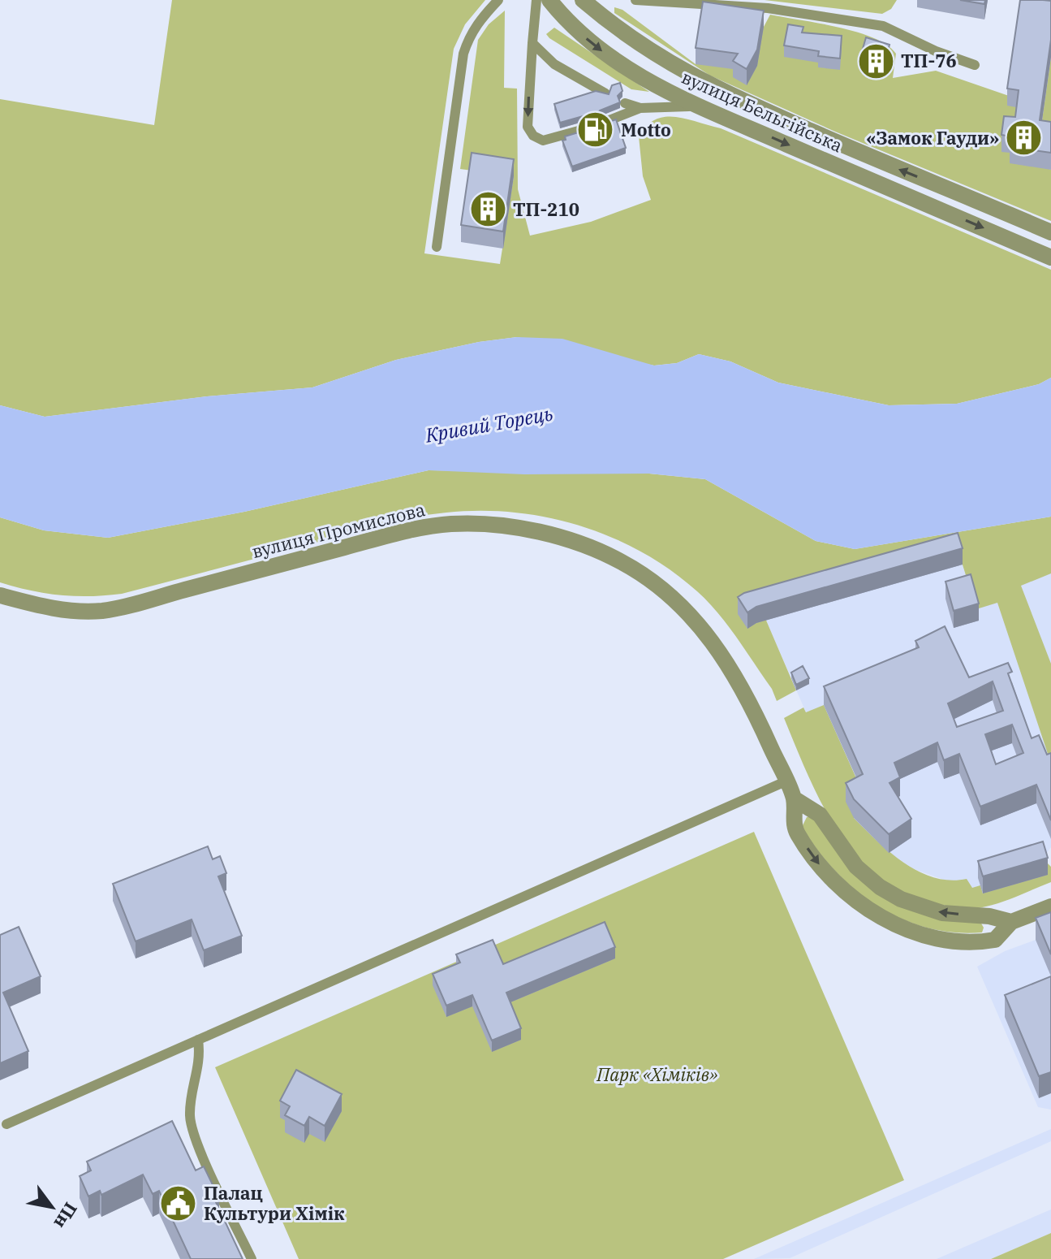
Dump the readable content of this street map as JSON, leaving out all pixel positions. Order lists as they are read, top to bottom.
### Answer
{
  "streets": {
    "street": ["вулиця Бельгійська", "вулиця Промислова"]
  },
  "water": ["Кривий Торець"],
  "parks": ["Парк «Хіміків»"],
  "places": {
    "building": ["ТП-76", "«Замок Гауди»", "ТП-210"],
    "fuel station": ["Motto"],
    "public building": ["Палац Культури Хімік"]
  },
  "north": "bottom right"
}
